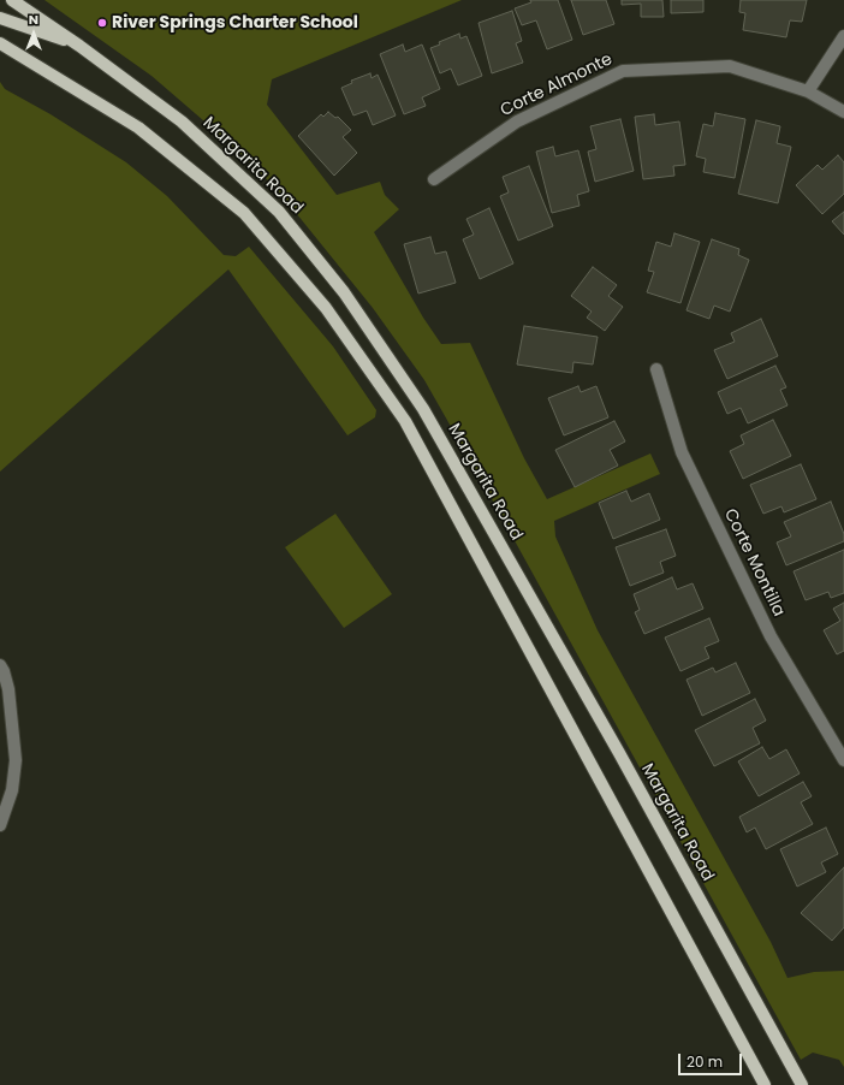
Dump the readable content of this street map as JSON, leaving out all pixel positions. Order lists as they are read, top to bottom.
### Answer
{
  "streets": {
    "main road": ["Margarita Road"],
    "street": ["Corte Almonte", "Corte Montilla"]
  },
  "places": ["River Springs Charter School"],
  "scale_bar": "20 m",
  "north": "top"
}
